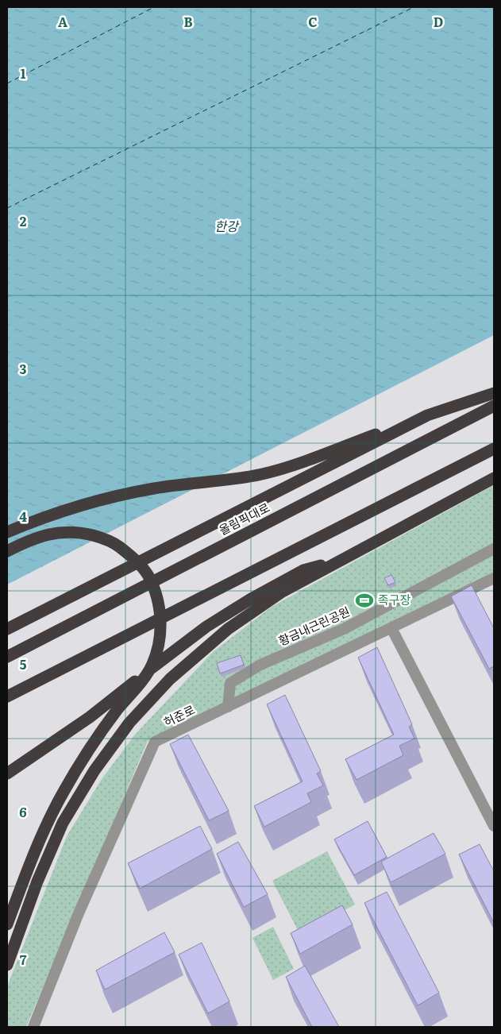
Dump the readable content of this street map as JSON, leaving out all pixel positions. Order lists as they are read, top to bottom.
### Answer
{
  "streets": {
    "highway": ["올림픽대로"],
    "street": ["황금내근린공원", "허준로"]
  },
  "crossings": [
    ["황금내근린공원", "허준로"]
  ],
  "water": ["한강"],
  "places": {
    "sports": ["족구장"]
  },
  "grid": {
    "columns": [
      "A",
      "B",
      "C",
      "D"
    ],
    "rows": [
      "1",
      "2",
      "3",
      "4",
      "5",
      "6",
      "7"
    ]
  }
}
